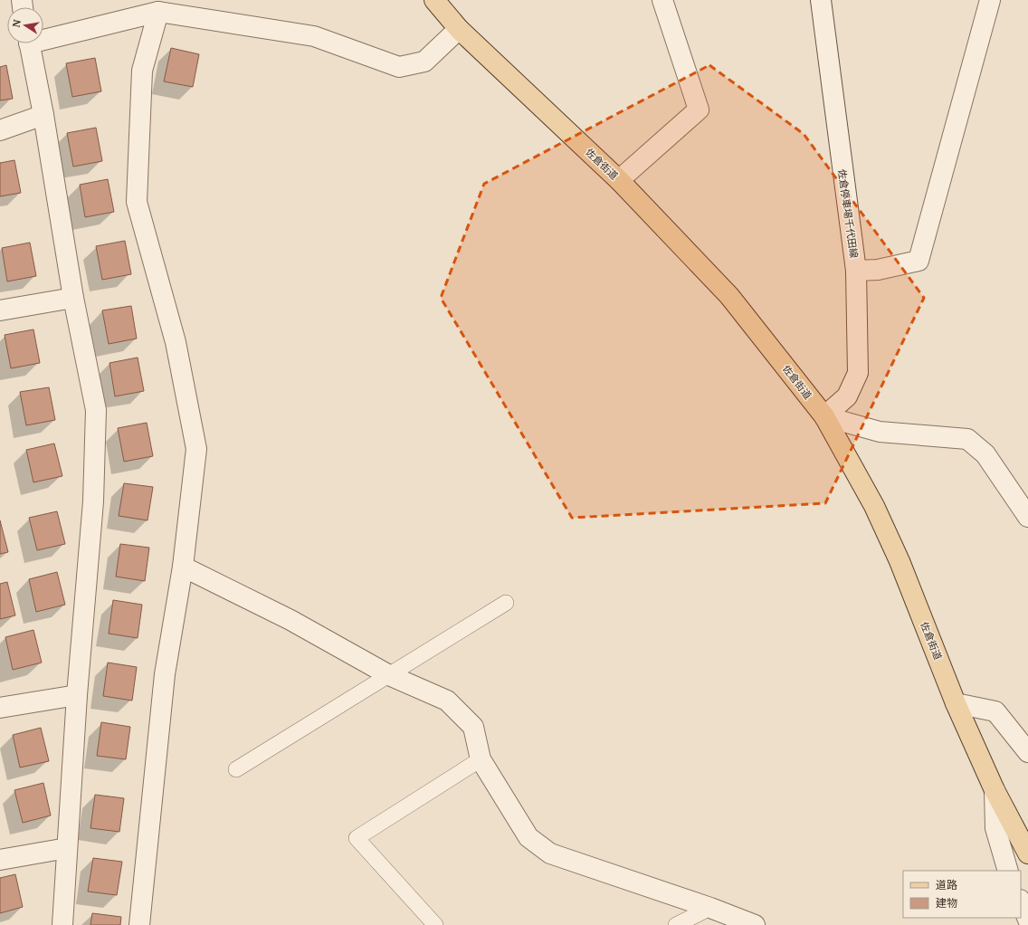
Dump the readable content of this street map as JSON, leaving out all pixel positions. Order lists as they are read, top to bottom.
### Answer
{
  "streets": {
    "main road": ["佐倉街道"],
    "street": ["佐倉停車場千代田線"]
  },
  "crossings": [
    ["佐倉街道", "佐倉停車場千代田線"]
  ],
  "legend": ["道路", "建物"],
  "north": "left"
}
